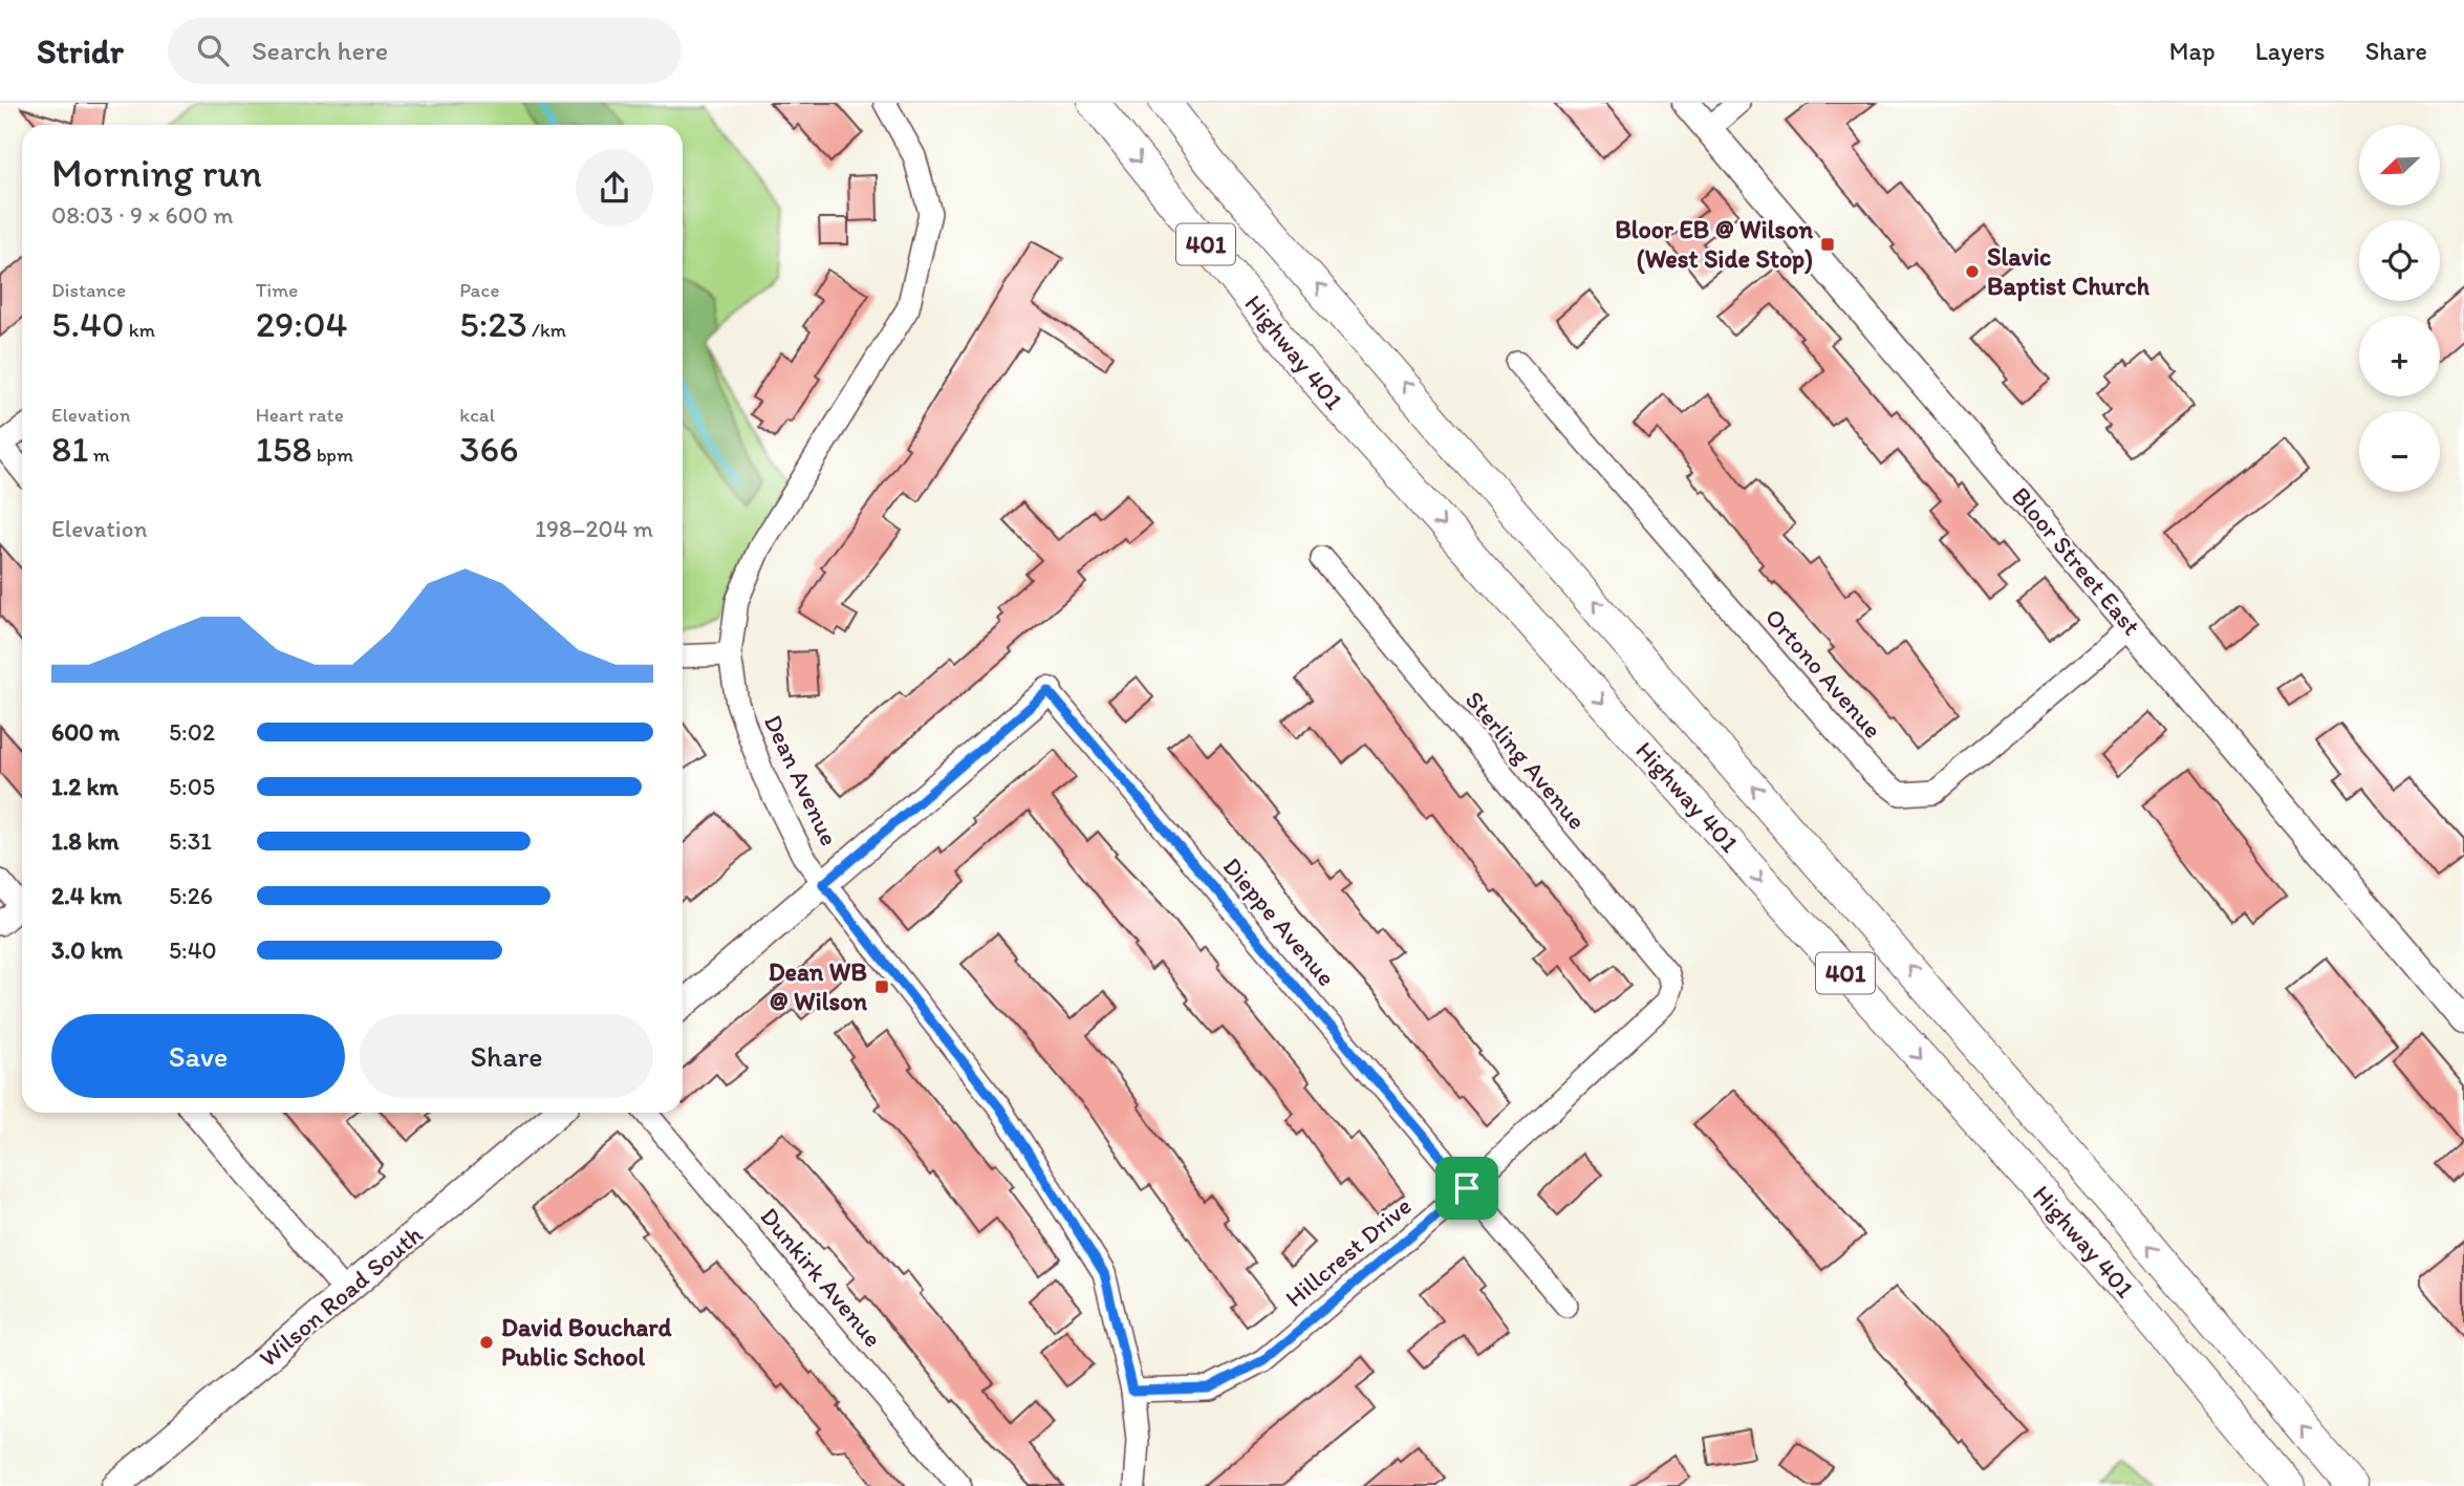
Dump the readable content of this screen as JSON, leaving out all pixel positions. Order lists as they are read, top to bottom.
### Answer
{
  "streets": {
    "highway": ["401", "Highway 401"],
    "main road": ["Bloor Street East", "Wilson Road South"],
    "street": [
      "Ortono Avenue",
      "Sterling Avenue",
      "Dean Avenue",
      "Dieppe Avenue",
      "Hillcrest Drive",
      "Dunkirk Avenue"
    ]
  },
  "crossings": [
    ["Bloor Street East", "Ortono Avenue"],
    ["Sterling Avenue", "Hillcrest Drive"],
    ["Dean Avenue", "Hillcrest Drive"],
    ["Dieppe Avenue", "Hillcrest Drive"]
  ],
  "places": {
    "transit": ["Bloor EB @ Wilson (West Side Stop)", "Dean WB @ Wilson"],
    "other": ["Slavic Baptist Church", "David Bouchard Public School"]
  },
  "north": "bottom left",
  "page": {
    "header": "Stridr",
    "search": "Search here",
    "nav": ["Map", "Layers", "Share"],
    "map_buttons": ["+", "−"],
    "heading": ["Morning run", "08:03 · 9 × 600 m"],
    "stats": [
      ["Distance", "5.40 km"],
      ["Time", "29:04"],
      ["Pace", "5:23 /km"],
      ["Elevation", "81 m"],
      ["Heart rate", "158 bpm"],
      ["kcal", "366"]
    ],
    "chart": ["Elevation", "198–204 m"],
    "list": [
      {
        "name": "600 m",
        "note": "5:02"
      },
      {
        "name": "1.2 km",
        "note": "5:05"
      },
      {
        "name": "1.8 km",
        "note": "5:31"
      },
      {
        "name": "2.4 km",
        "note": "5:26"
      },
      {
        "name": "3.0 km",
        "note": "5:40"
      }
    ],
    "buttons": ["Save", "Share"]
  }
}
